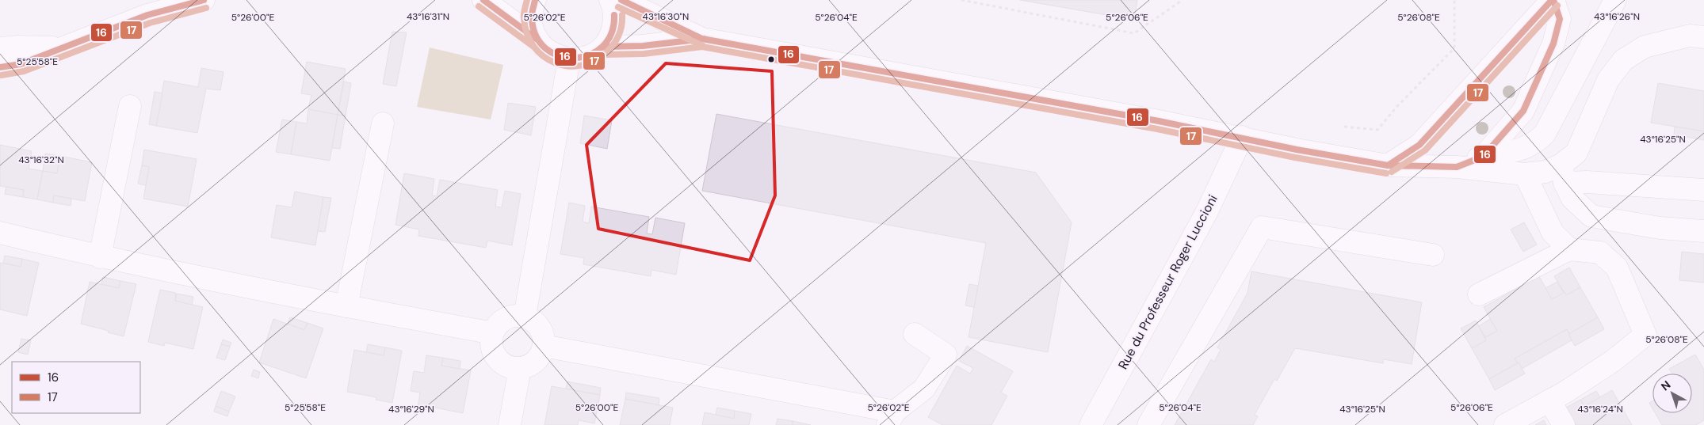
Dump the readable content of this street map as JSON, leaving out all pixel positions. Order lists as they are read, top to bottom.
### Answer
{
  "streets": {
    "street": ["Rue du Professeur Roger Luccioni"]
  },
  "lines": ["transit line 16", "transit line 17"],
  "legend": ["16", "17"],
  "north": "top left",
  "coordinates": [
    "43°16'31\"N",
    "43°16'30\"N",
    "43°16'26\"N",
    "5°26'00\"E",
    "5°26'04\"E",
    "5°26'02\"E",
    "5°26'06\"E",
    "5°26'08\"E",
    "5°25'58\"E",
    "43°16'25\"N",
    "43°16'32\"N",
    "43°16'29\"N",
    "43°16'24\"N"
  ]
}
